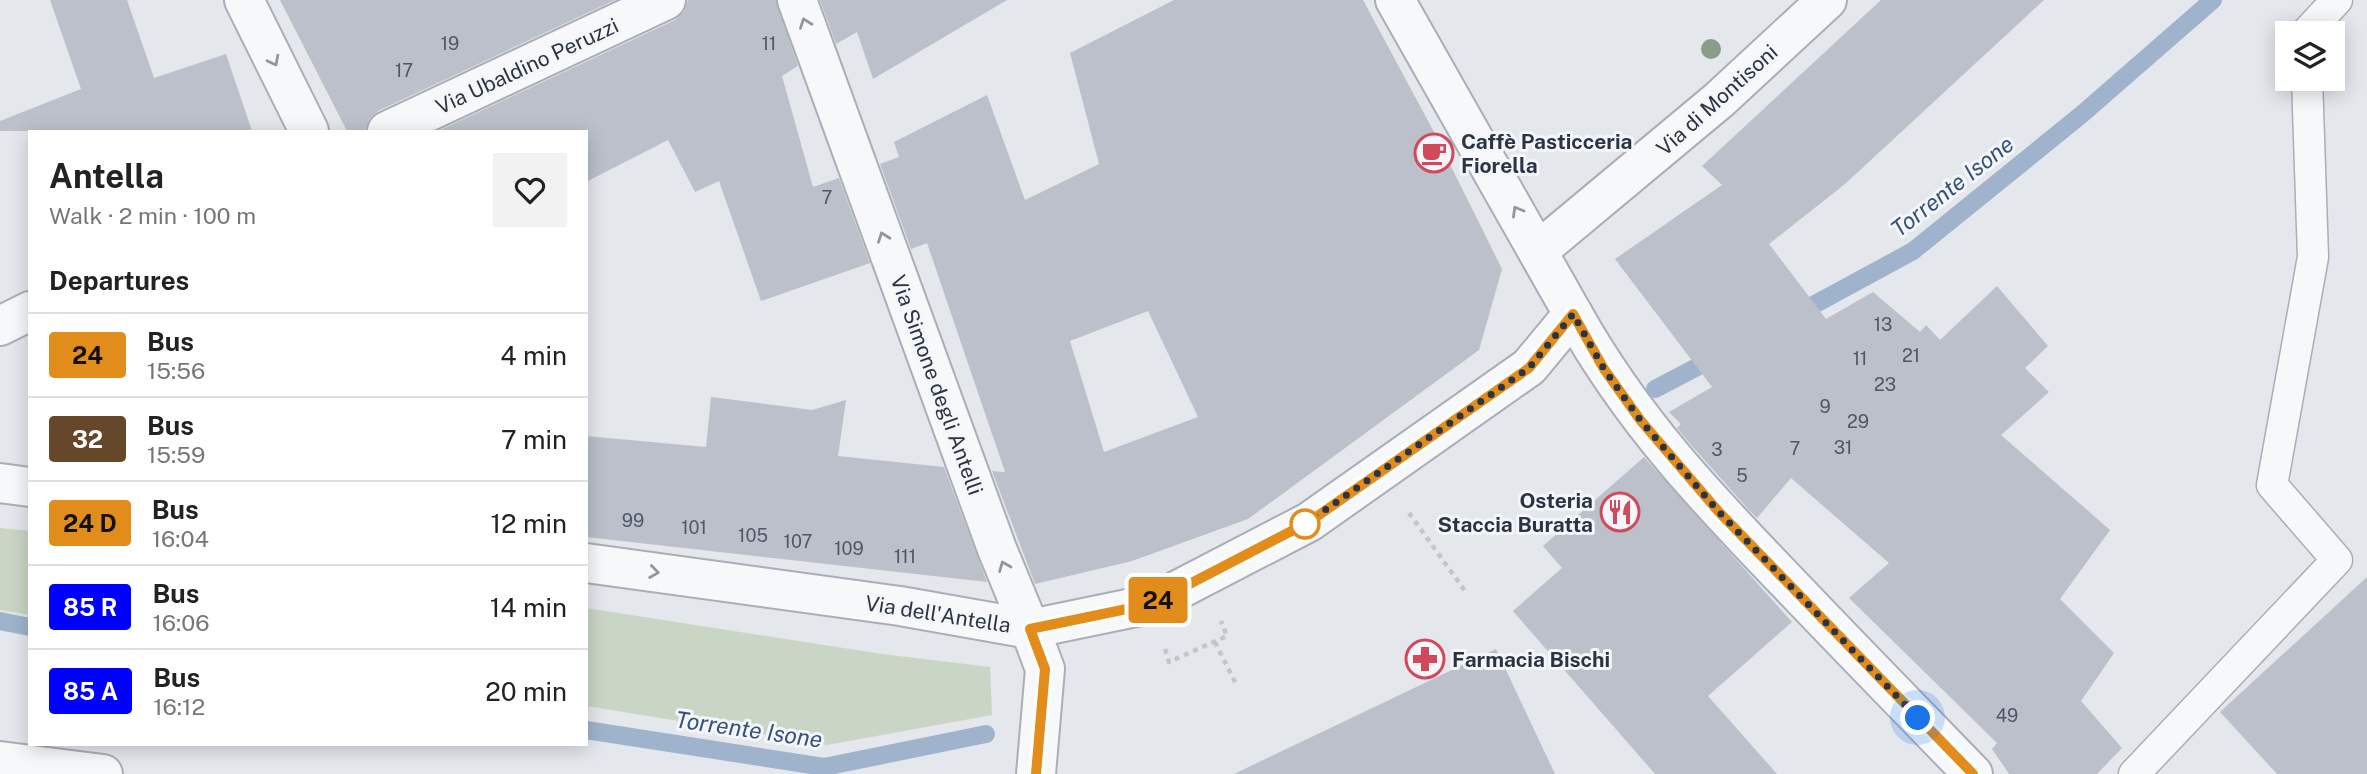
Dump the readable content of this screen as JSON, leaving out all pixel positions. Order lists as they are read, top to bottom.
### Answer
{
  "streets": {
    "street": [
      "Via Ubaldino Peruzzi",
      "Via di Montisoni",
      "Via Simone degli Antelli",
      "Via dell'Antella"
    ]
  },
  "crossings": [
    ["Via Simone degli Antelli", "Via dell'Antella"]
  ],
  "one_way": ["Via Simone degli Antelli", "Via dell'Antella"],
  "water": ["Torrente Isone"],
  "places": {
    "cafe": ["Caffè Pasticceria Fiorella"],
    "restaurant": ["Osteria Staccia Buratta"],
    "pharmacy": ["Farmacia Bischi"]
  },
  "lines": ["bus line 24"],
  "house_numbers": [
    "19",
    "11",
    "17",
    "7",
    "13",
    "21",
    "11",
    "23",
    "9",
    "29",
    "31",
    "7",
    "3",
    "5",
    "99",
    "101",
    "105",
    "107",
    "109",
    "111",
    "49"
  ],
  "page": {
    "on_map": "24",
    "heading": [
      ["Antella", "Walk · 2 min · 100 m"],
      "Departures"
    ],
    "list": [
      {
        "mark": "24",
        "name": "Bus",
        "note": "15:56",
        "value": "4 min"
      },
      {
        "mark": "32",
        "name": "Bus",
        "note": "15:59",
        "value": "7 min"
      },
      {
        "mark": "24 D",
        "name": "Bus",
        "note": "16:04",
        "value": "12 min"
      },
      {
        "mark": "85 R",
        "name": "Bus",
        "note": "16:06",
        "value": "14 min"
      },
      {
        "mark": "85 A",
        "name": "Bus",
        "note": "16:12",
        "value": "20 min"
      }
    ]
  }
}
